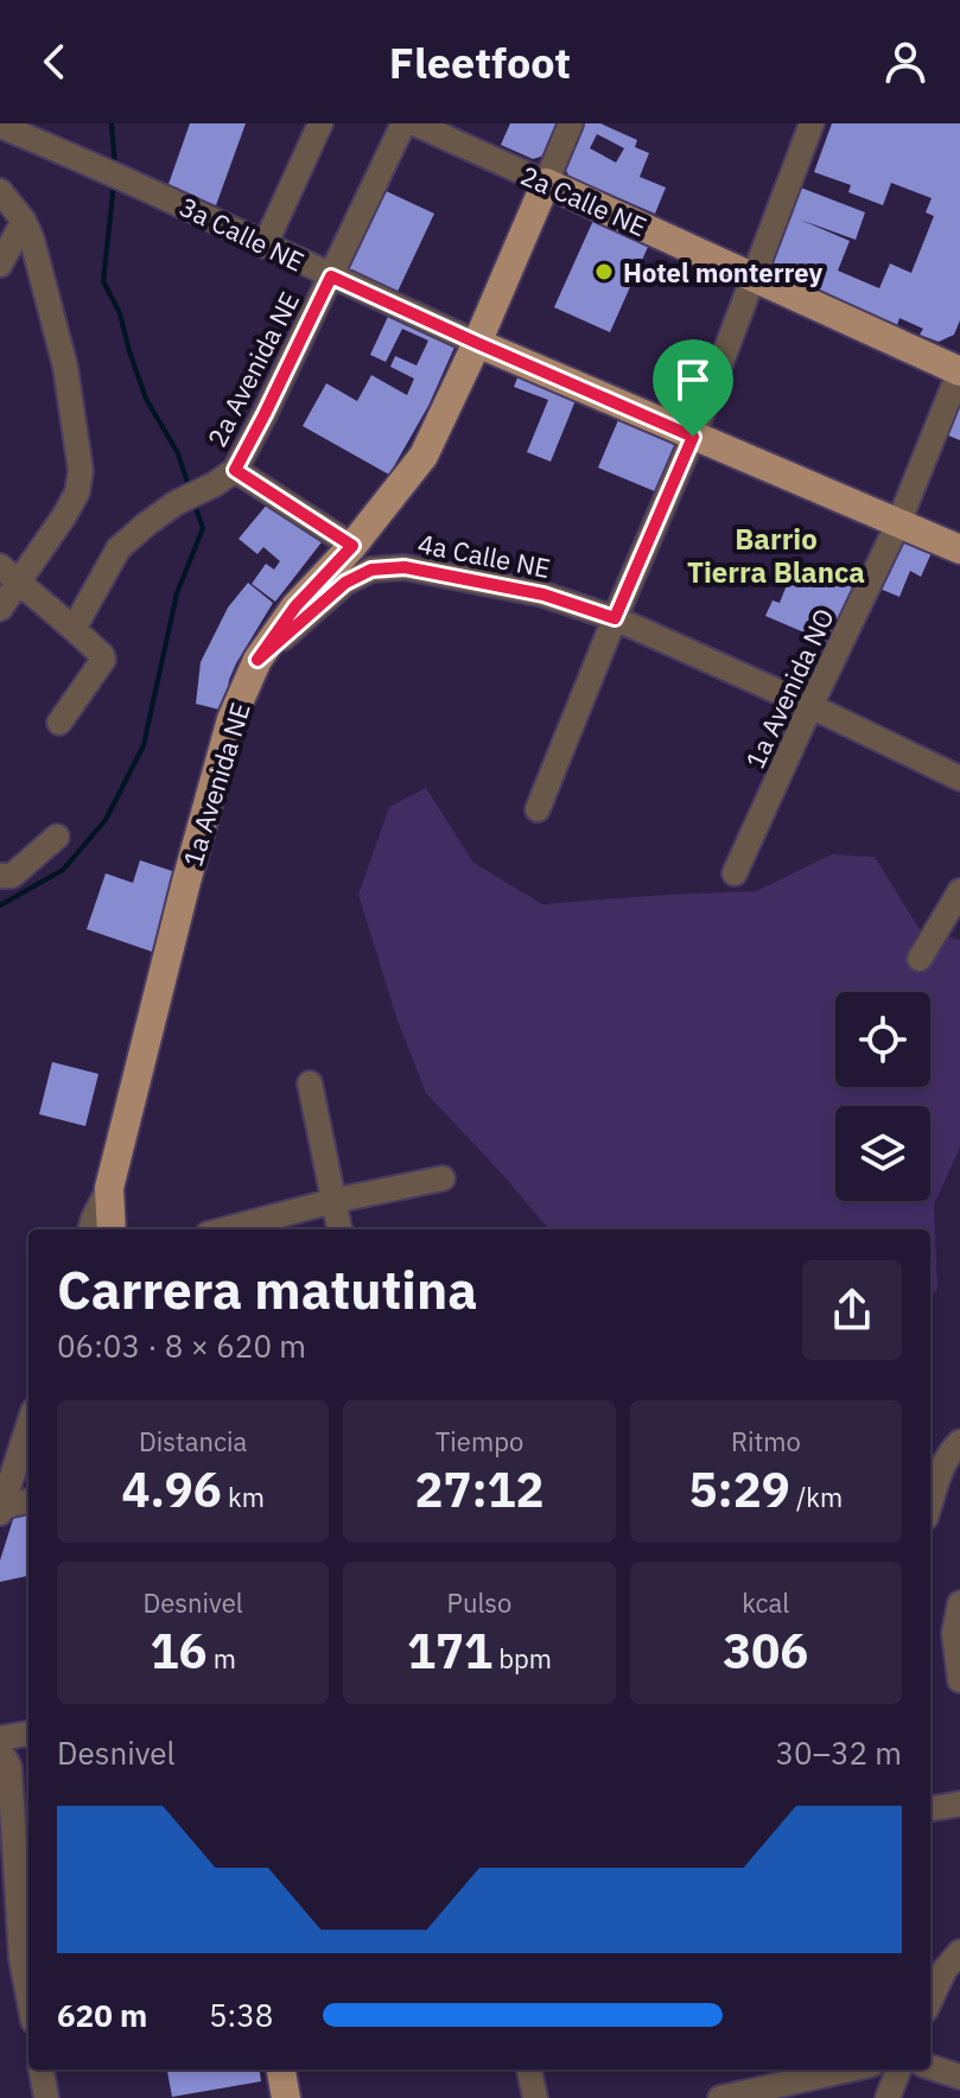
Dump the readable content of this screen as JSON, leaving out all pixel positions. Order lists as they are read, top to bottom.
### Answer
{
  "streets": {
    "main road": ["2a Calle NE", "3a Calle NE", "1a Avenida NE"],
    "street": ["2a Avenida NE", "4a Calle NE", "1a Avenida NO"]
  },
  "crossings": [
    ["2a Calle NE", "1a Avenida NO"],
    ["2a Calle NE", "1a Avenida NE"],
    ["3a Calle NE", "2a Avenida NE"],
    ["3a Calle NE", "1a Avenida NO"],
    ["3a Calle NE", "1a Avenida NE"],
    ["4a Calle NE", "1a Avenida NO"],
    ["4a Calle NE", "1a Avenida NE"]
  ],
  "districts": ["Barrio Tierra Blanca"],
  "places": ["Hotel monterrey"],
  "page": {
    "header": "Fleetfoot",
    "heading": ["Carrera matutina", "06:03 · 8 × 620 m"],
    "stats": [
      ["Distancia", "4.96 km"],
      ["Tiempo", "27:12"],
      ["Ritmo", "5:29 /km"],
      ["Desnivel", "16 m"],
      ["Pulso", "171 bpm"],
      ["kcal", "306"]
    ],
    "chart": ["Desnivel", "30–32 m"],
    "list": [
      {
        "name": "620 m",
        "note": "5:38"
      }
    ]
  }
}
